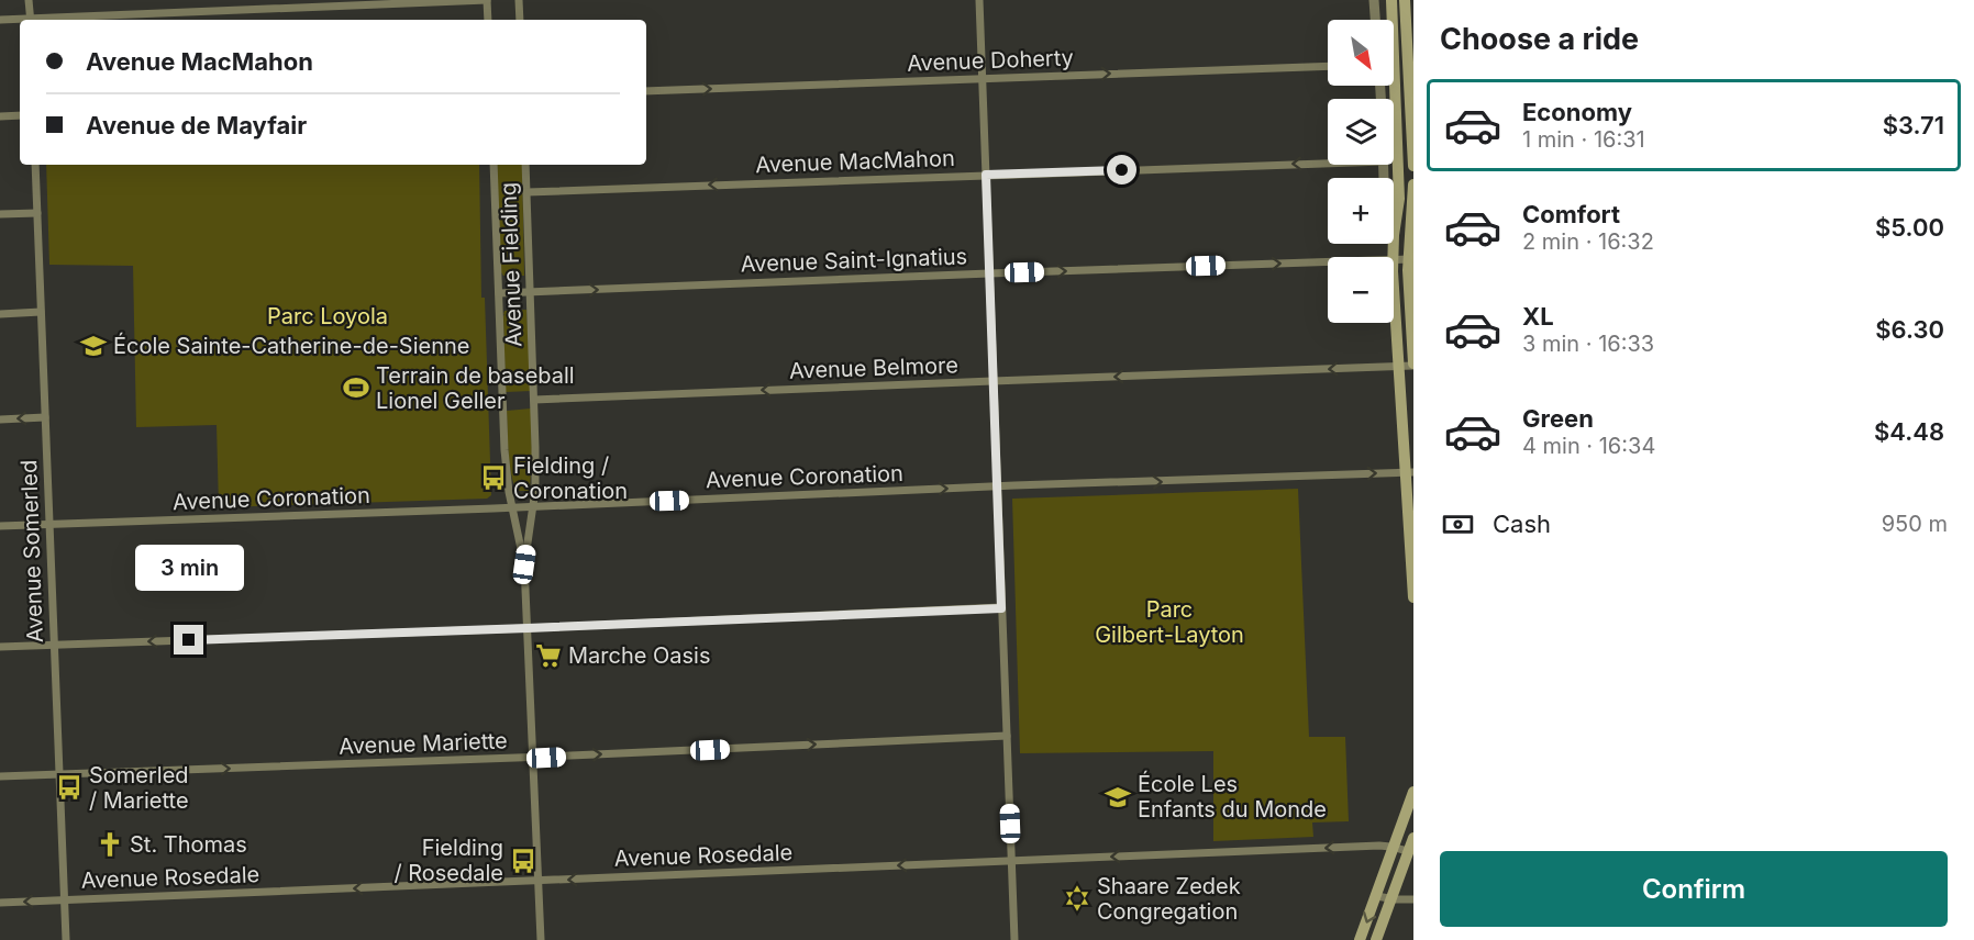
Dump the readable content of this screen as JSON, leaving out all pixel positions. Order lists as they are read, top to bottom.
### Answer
{
  "streets": {
    "street": [
      "Avenue Doherty",
      "Avenue MacMahon",
      "Avenue Saint-Ignatius",
      "Avenue Fielding",
      "Avenue Belmore",
      "Avenue Coronation",
      "Avenue Somerled",
      "Avenue Mariette",
      "Avenue Rosedale"
    ]
  },
  "crossings": [
    ["Avenue MacMahon", "Avenue Fielding"],
    ["Avenue Saint-Ignatius", "Avenue Fielding"],
    ["Avenue Fielding", "Avenue Belmore"],
    ["Avenue Fielding", "Avenue Coronation"],
    ["Avenue Fielding", "Avenue Mariette"],
    ["Avenue Fielding", "Avenue Rosedale"],
    ["Avenue Coronation", "Avenue Somerled"],
    ["Avenue Somerled", "Avenue Mariette"],
    ["Avenue Somerled", "Avenue Rosedale"]
  ],
  "one_way": [
    "Avenue Doherty",
    "Avenue MacMahon",
    "Avenue Saint-Ignatius",
    "Avenue Belmore",
    "Avenue Coronation",
    "Avenue Mariette",
    "Avenue Rosedale"
  ],
  "parks": ["Parc Loyola", "Parc Gilbert-Layton"],
  "places": {
    "school or university": ["École Sainte-Catherine-de-Sienne", "École Les Enfants du Monde"],
    "sports": ["Terrain de baseball Lionel Geller"],
    "bus stop": ["Fielding / Coronation", "Somerled / Mariette", "Fielding / Rosedale"],
    "supermarket": ["Marche Oasis"],
    "church": ["St. Thomas"],
    "synagogue": ["Shaare Zedek Congregation"]
  },
  "north": "bottom right",
  "page": {
    "heading": "Choose a ride",
    "map_buttons": ["+", "−"],
    "banner": ["Avenue MacMahon", "Avenue de Mayfair"],
    "list": [
      {
        "name": "Economy",
        "note": "1 min · 16:31",
        "value": "$3.71"
      },
      {
        "name": "Comfort",
        "note": "2 min · 16:32",
        "value": "$5.00"
      },
      {
        "name": "XL",
        "note": "3 min · 16:33",
        "value": "$6.30"
      },
      {
        "name": "Green",
        "note": "4 min · 16:34",
        "value": "$4.48"
      }
    ],
    "pay": ["Cash", "950 m"],
    "bubble": "3 min",
    "buttons": "Confirm"
  }
}
